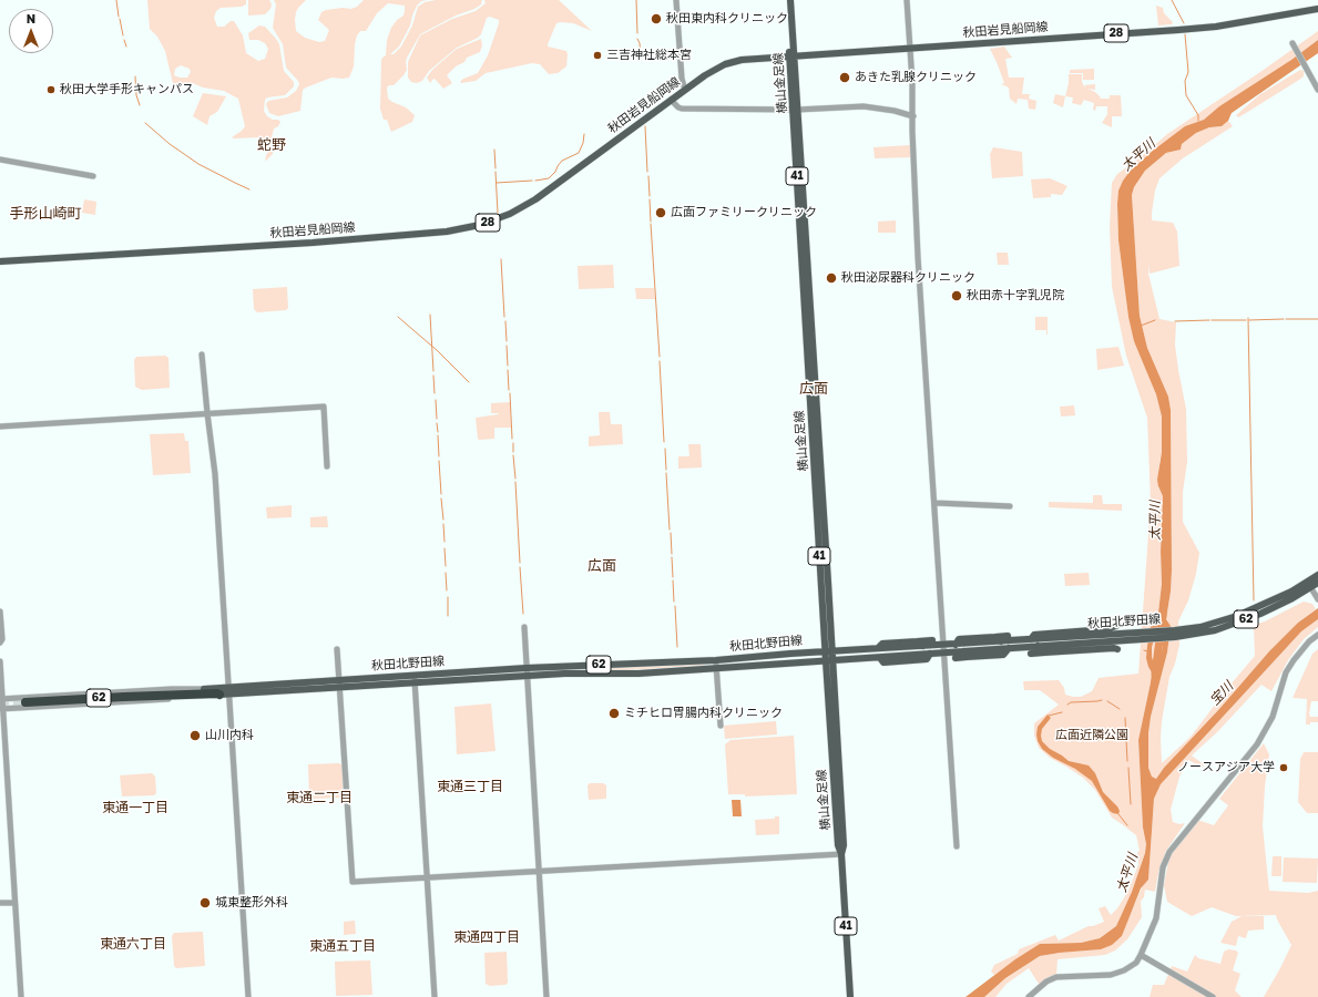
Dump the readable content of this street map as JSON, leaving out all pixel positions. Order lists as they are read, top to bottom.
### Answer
{
  "streets": {
    "highway": ["62"],
    "main road": [
      "秋田岩見船岡線",
      "28",
      "横山金足線",
      "41",
      "秋田北野田線"
    ]
  },
  "crossings": [
    ["秋田岩見船岡線", "横山金足線"],
    ["横山金足線", "秋田北野田線"],
    ["62", "秋田北野田線"]
  ],
  "districts": [
    "蛇野",
    "手形山崎町",
    "広面",
    "広面",
    "東通三丁目",
    "東通二丁目",
    "東通一丁目",
    "東通四丁目",
    "東通六丁目",
    "東通五丁目"
  ],
  "water": ["太平川", "宝川"],
  "parks": ["広面近隣公園"],
  "places": [
    "秋田東内科クリニック",
    "三吉神社総本宮",
    "あきた乳腺クリニック",
    "秋田大学手形キャンパス",
    "広面ファミリークリニック",
    "秋田泌尿器科クリニック",
    "秋田赤十字乳児院",
    "ミチヒロ胃腸内科クリニック",
    "山川内科",
    "ノースアジア大学",
    "城東整形外科"
  ],
  "north": "top"
}
